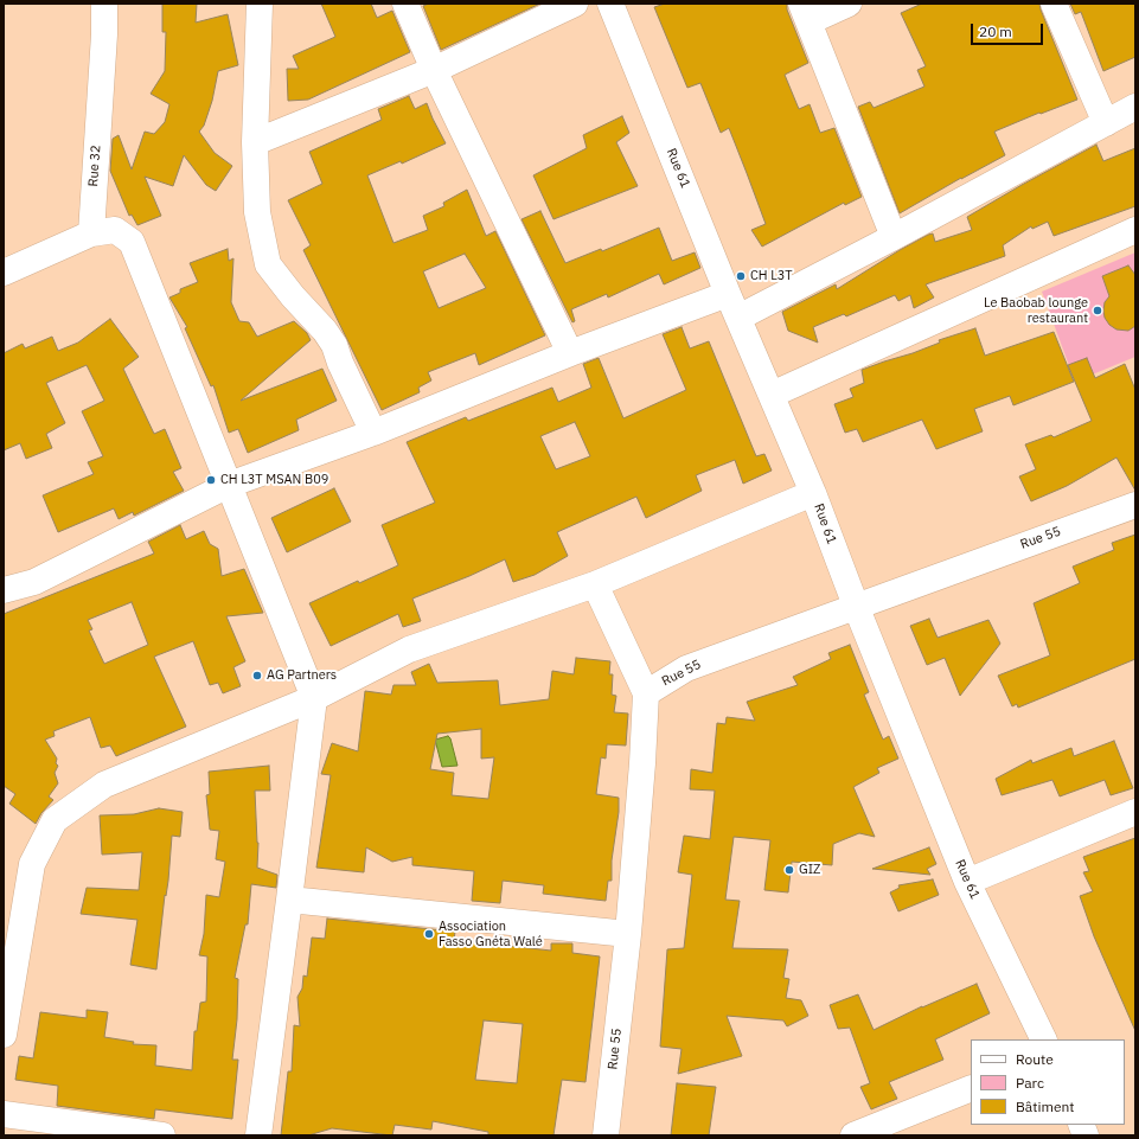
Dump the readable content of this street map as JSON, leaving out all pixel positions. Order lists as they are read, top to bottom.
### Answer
{
  "streets": {
    "street": ["Rue 32", "Rue 61", "Rue 55"]
  },
  "crossings": [
    ["Rue 61", "Rue 55"]
  ],
  "places": [
    "CH L3T",
    "Le Baobab lounge restaurant",
    "CH L3T MSAN B09",
    "AG Partners",
    "GIZ",
    "Association Fasso Gnéta Walé"
  ],
  "legend": ["Route", "Parc", "Bâtiment"],
  "scale_bar": "20 m"
}
